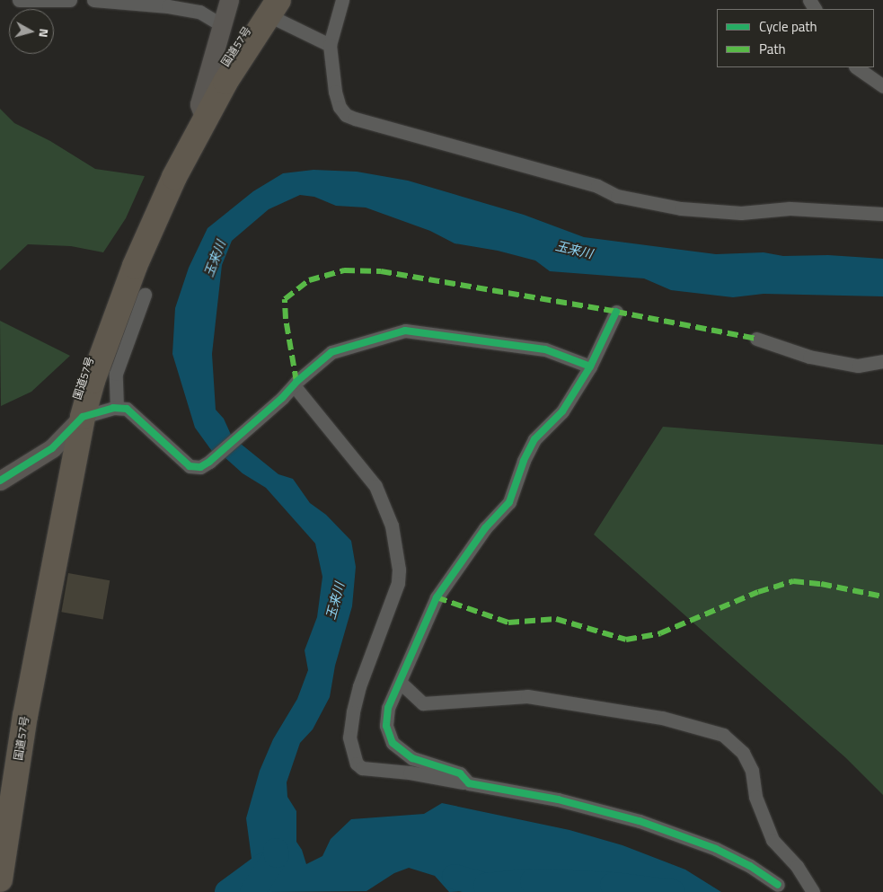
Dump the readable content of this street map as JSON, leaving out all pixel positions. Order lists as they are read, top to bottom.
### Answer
{
  "streets": {
    "highway": ["国道57号"]
  },
  "water": ["玉来川"],
  "legend": ["Cycle path", "Path"],
  "north": "right"
}
